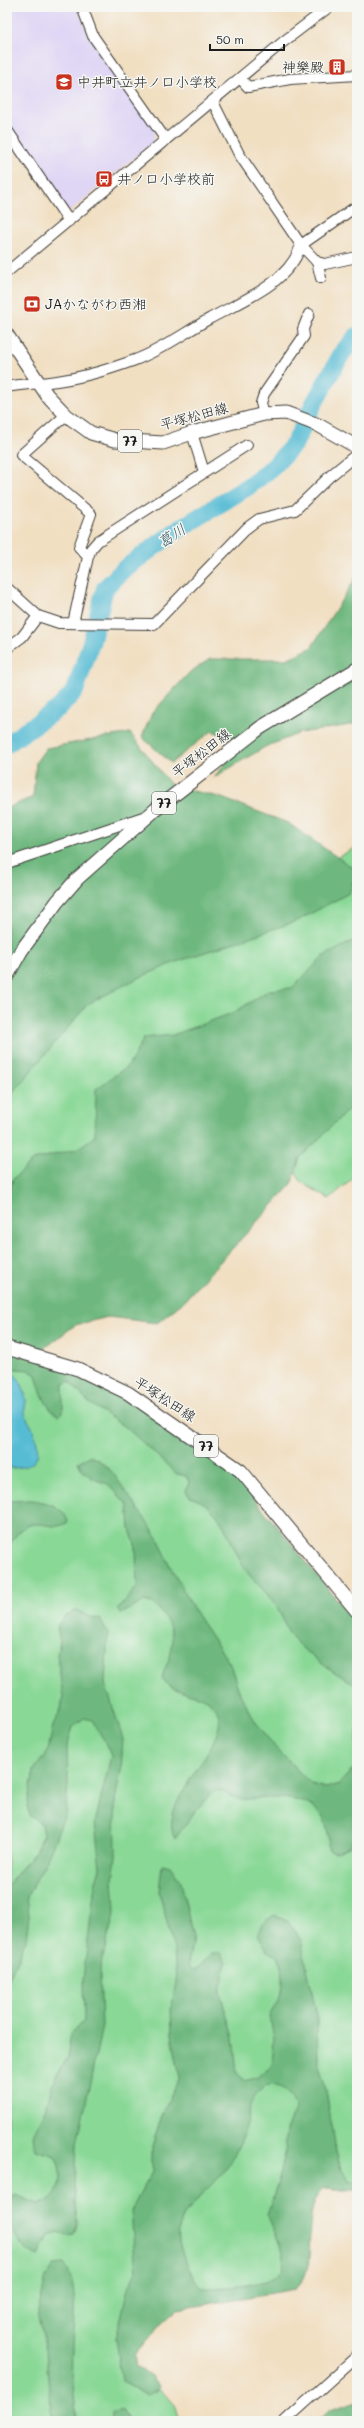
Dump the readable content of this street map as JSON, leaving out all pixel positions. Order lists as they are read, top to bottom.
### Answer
{
  "streets": {
    "main road": ["平塚松田線", "77"]
  },
  "water": ["葛川"],
  "places": {
    "building": ["神樂殿"],
    "school or university": ["中井町立井ノ口小学校"],
    "bus stop": ["井ノ口小学校前"],
    "bank": ["JAかながわ西湘"]
  },
  "scale_bar": "50 m"
}
